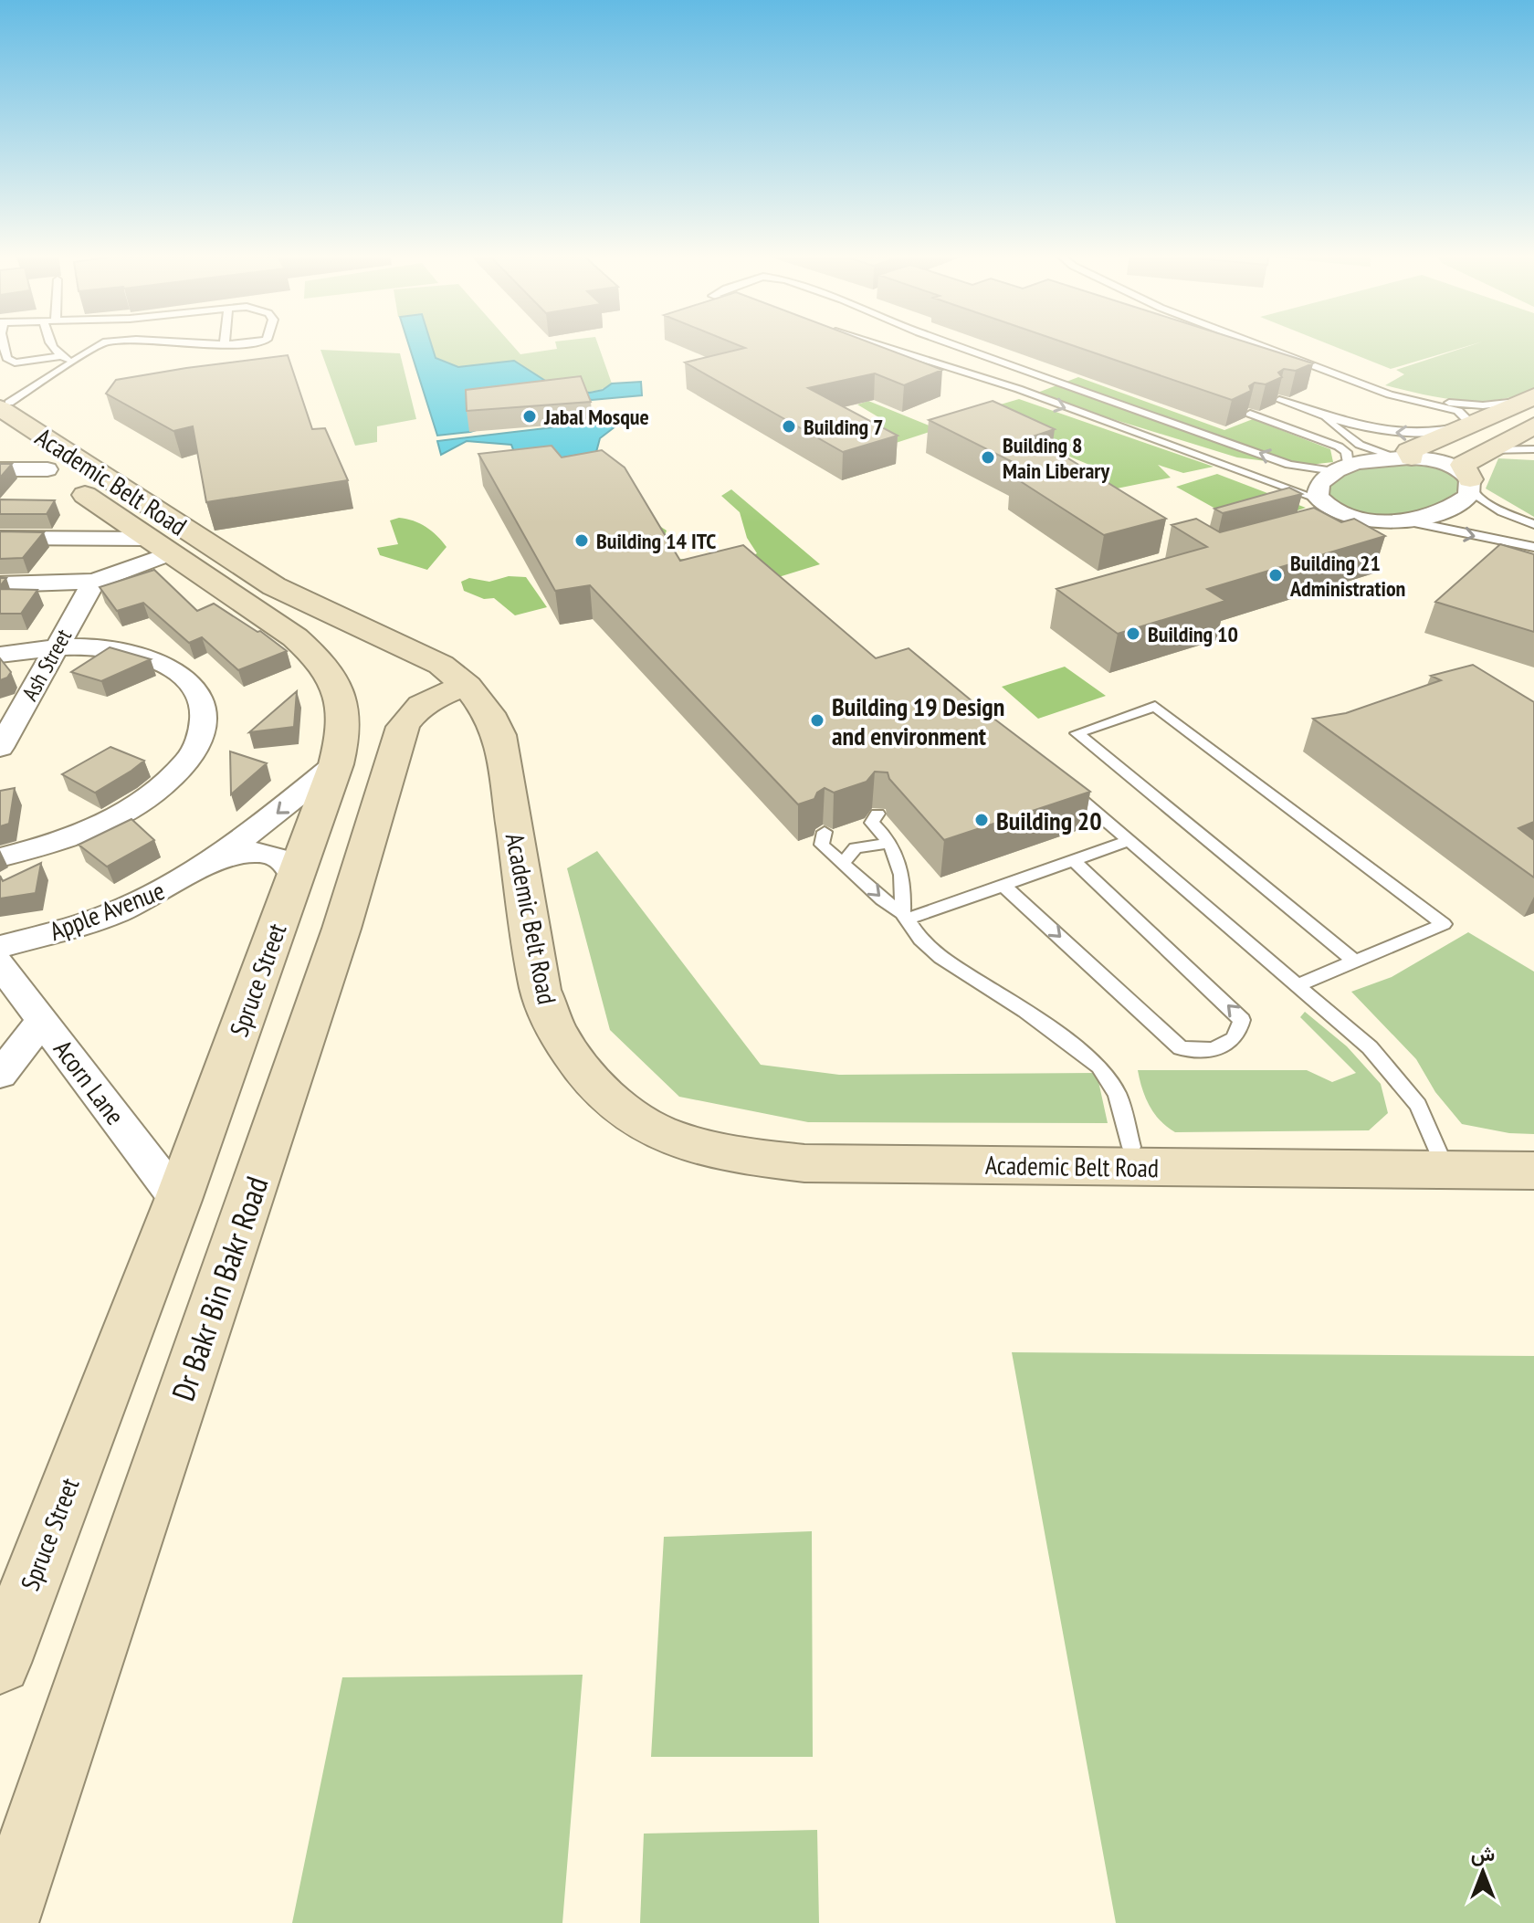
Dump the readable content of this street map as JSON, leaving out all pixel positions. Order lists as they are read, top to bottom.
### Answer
{
  "streets": {
    "street": [
      "Academic Belt Road",
      "Ash Street",
      "Apple Avenue",
      "Spruce Street",
      "Acorn Lane",
      "Dr Bakr Bin Bakr Road"
    ]
  },
  "crossings": [
    ["Academic Belt Road", "Dr Bakr Bin Bakr Road"],
    ["Apple Avenue", "Spruce Street"],
    ["Spruce Street", "Acorn Lane"]
  ],
  "places": [
    "Jabal Mosque",
    "Building 7",
    "Building 8 Main Liberary",
    "Building 14 ITC",
    "Building 21 Administration",
    "Building 10",
    "Building 19 Design and environment",
    "Building 20"
  ],
  "north": "top"
}
